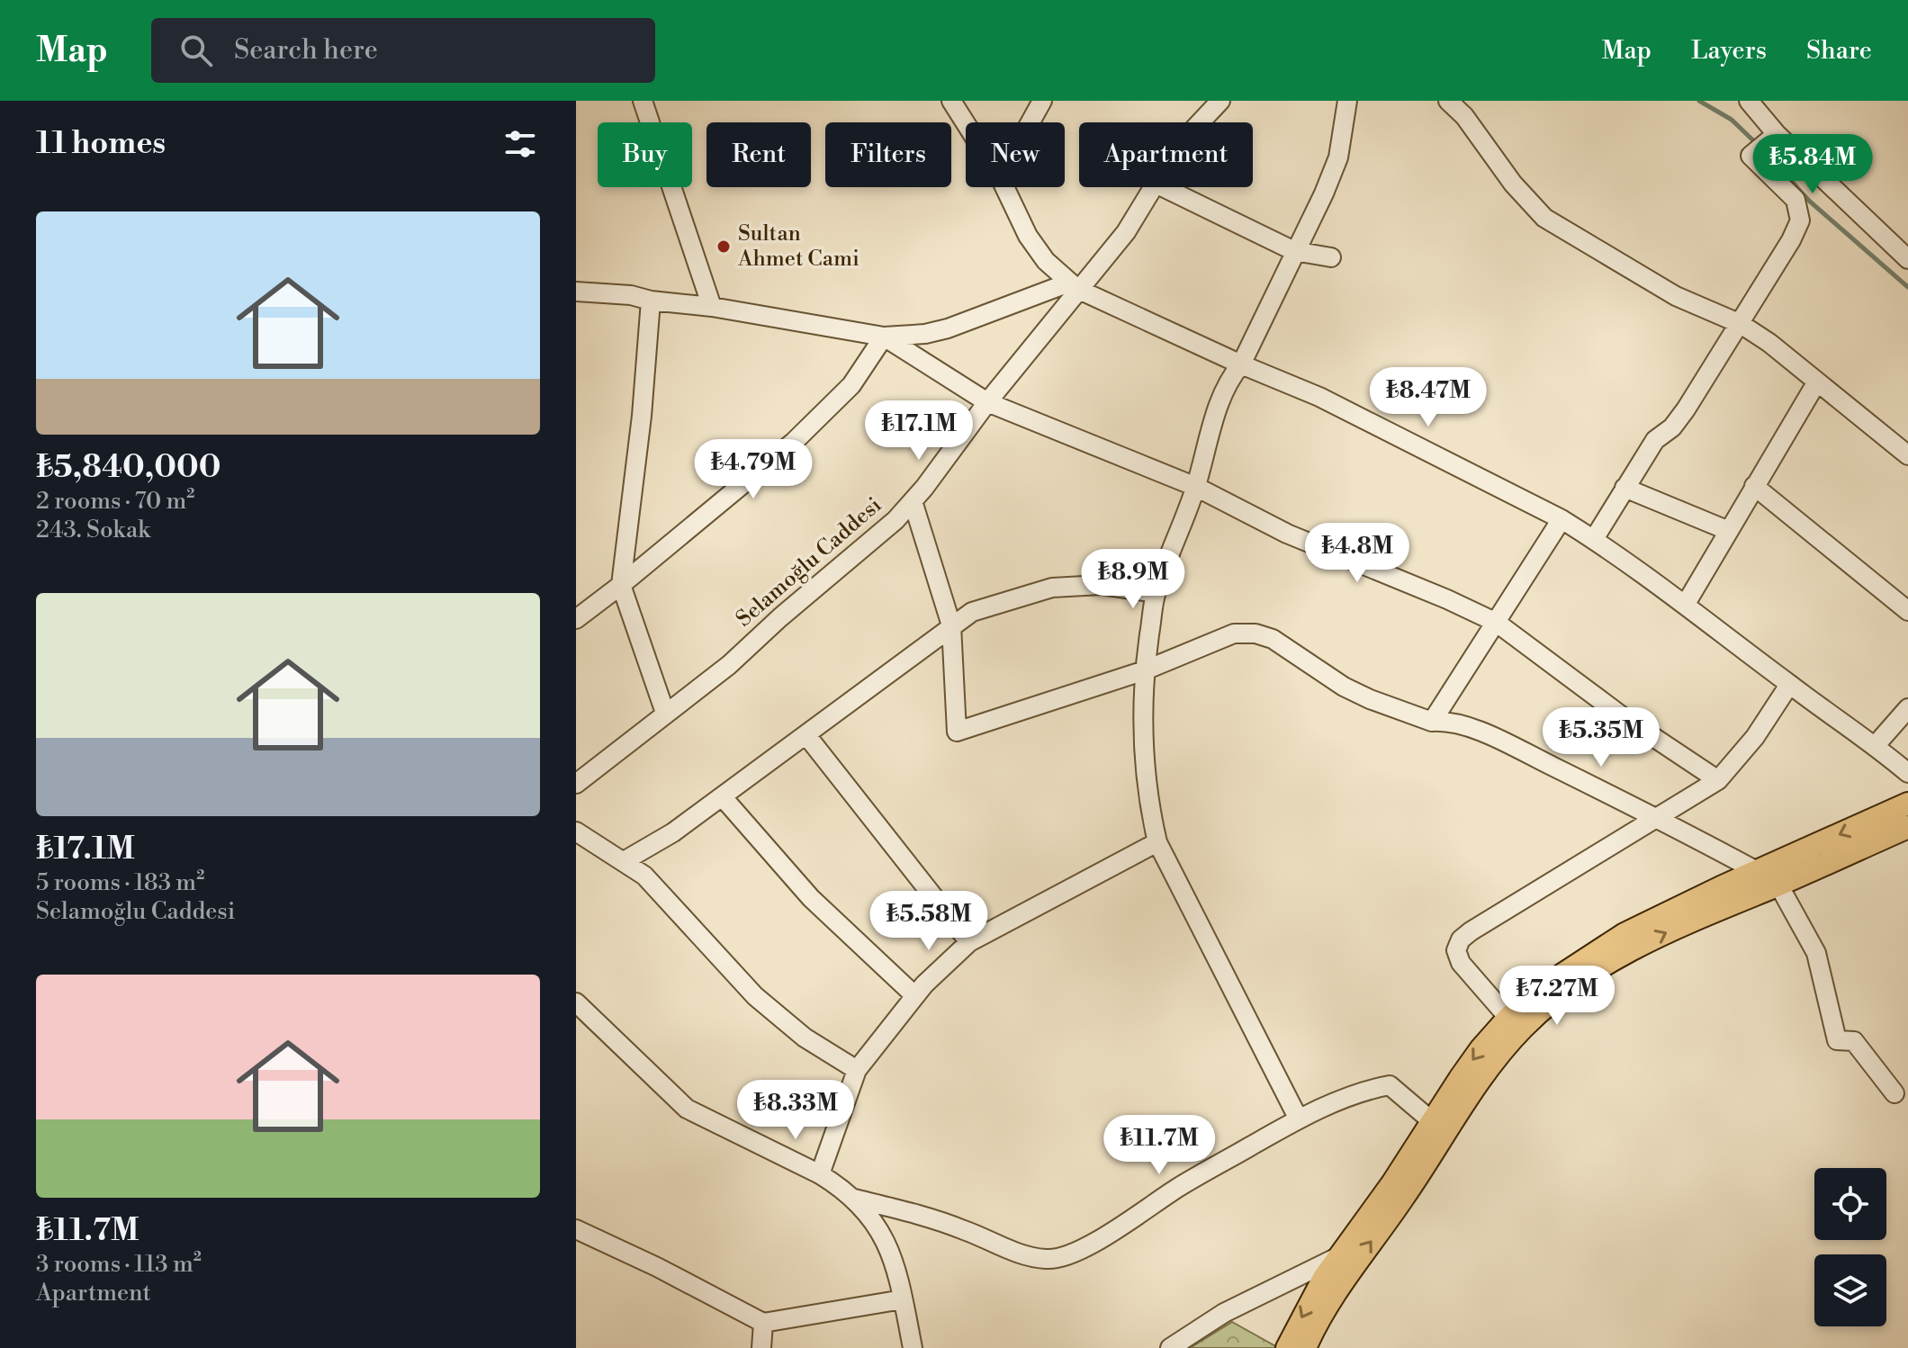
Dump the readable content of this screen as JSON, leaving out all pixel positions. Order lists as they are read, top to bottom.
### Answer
{
  "streets": {
    "street": ["Selamoğlu Caddesi"]
  },
  "places": ["Sultan Ahmet Cami"],
  "page": {
    "header": "Map",
    "search": "Search here",
    "nav": ["Map", "Layers", "Share"],
    "heading": "11 homes",
    "chip": [
      "Buy",
      "Rent",
      "Filters",
      "New",
      "Apartment"
    ],
    "price": [
      "₺5.84M",
      "₺8.47M",
      "₺17.1M",
      "₺4.79M",
      "₺4.8M",
      "₺8.9M",
      "₺5.35M",
      "₺5.58M",
      "₺7.27M",
      "₺8.33M",
      "₺11.7M"
    ],
    "list": [
      {
        "name": "₺5,840,000",
        "note": "2 rooms · 70 m² · 243. Sokak"
      },
      {
        "name": "₺17.1M",
        "note": "5 rooms · 183 m² · Selamoğlu Caddesi"
      },
      {
        "name": "₺11.7M",
        "note": "3 rooms · 113 m² · Apartment"
      }
    ]
  }
}
